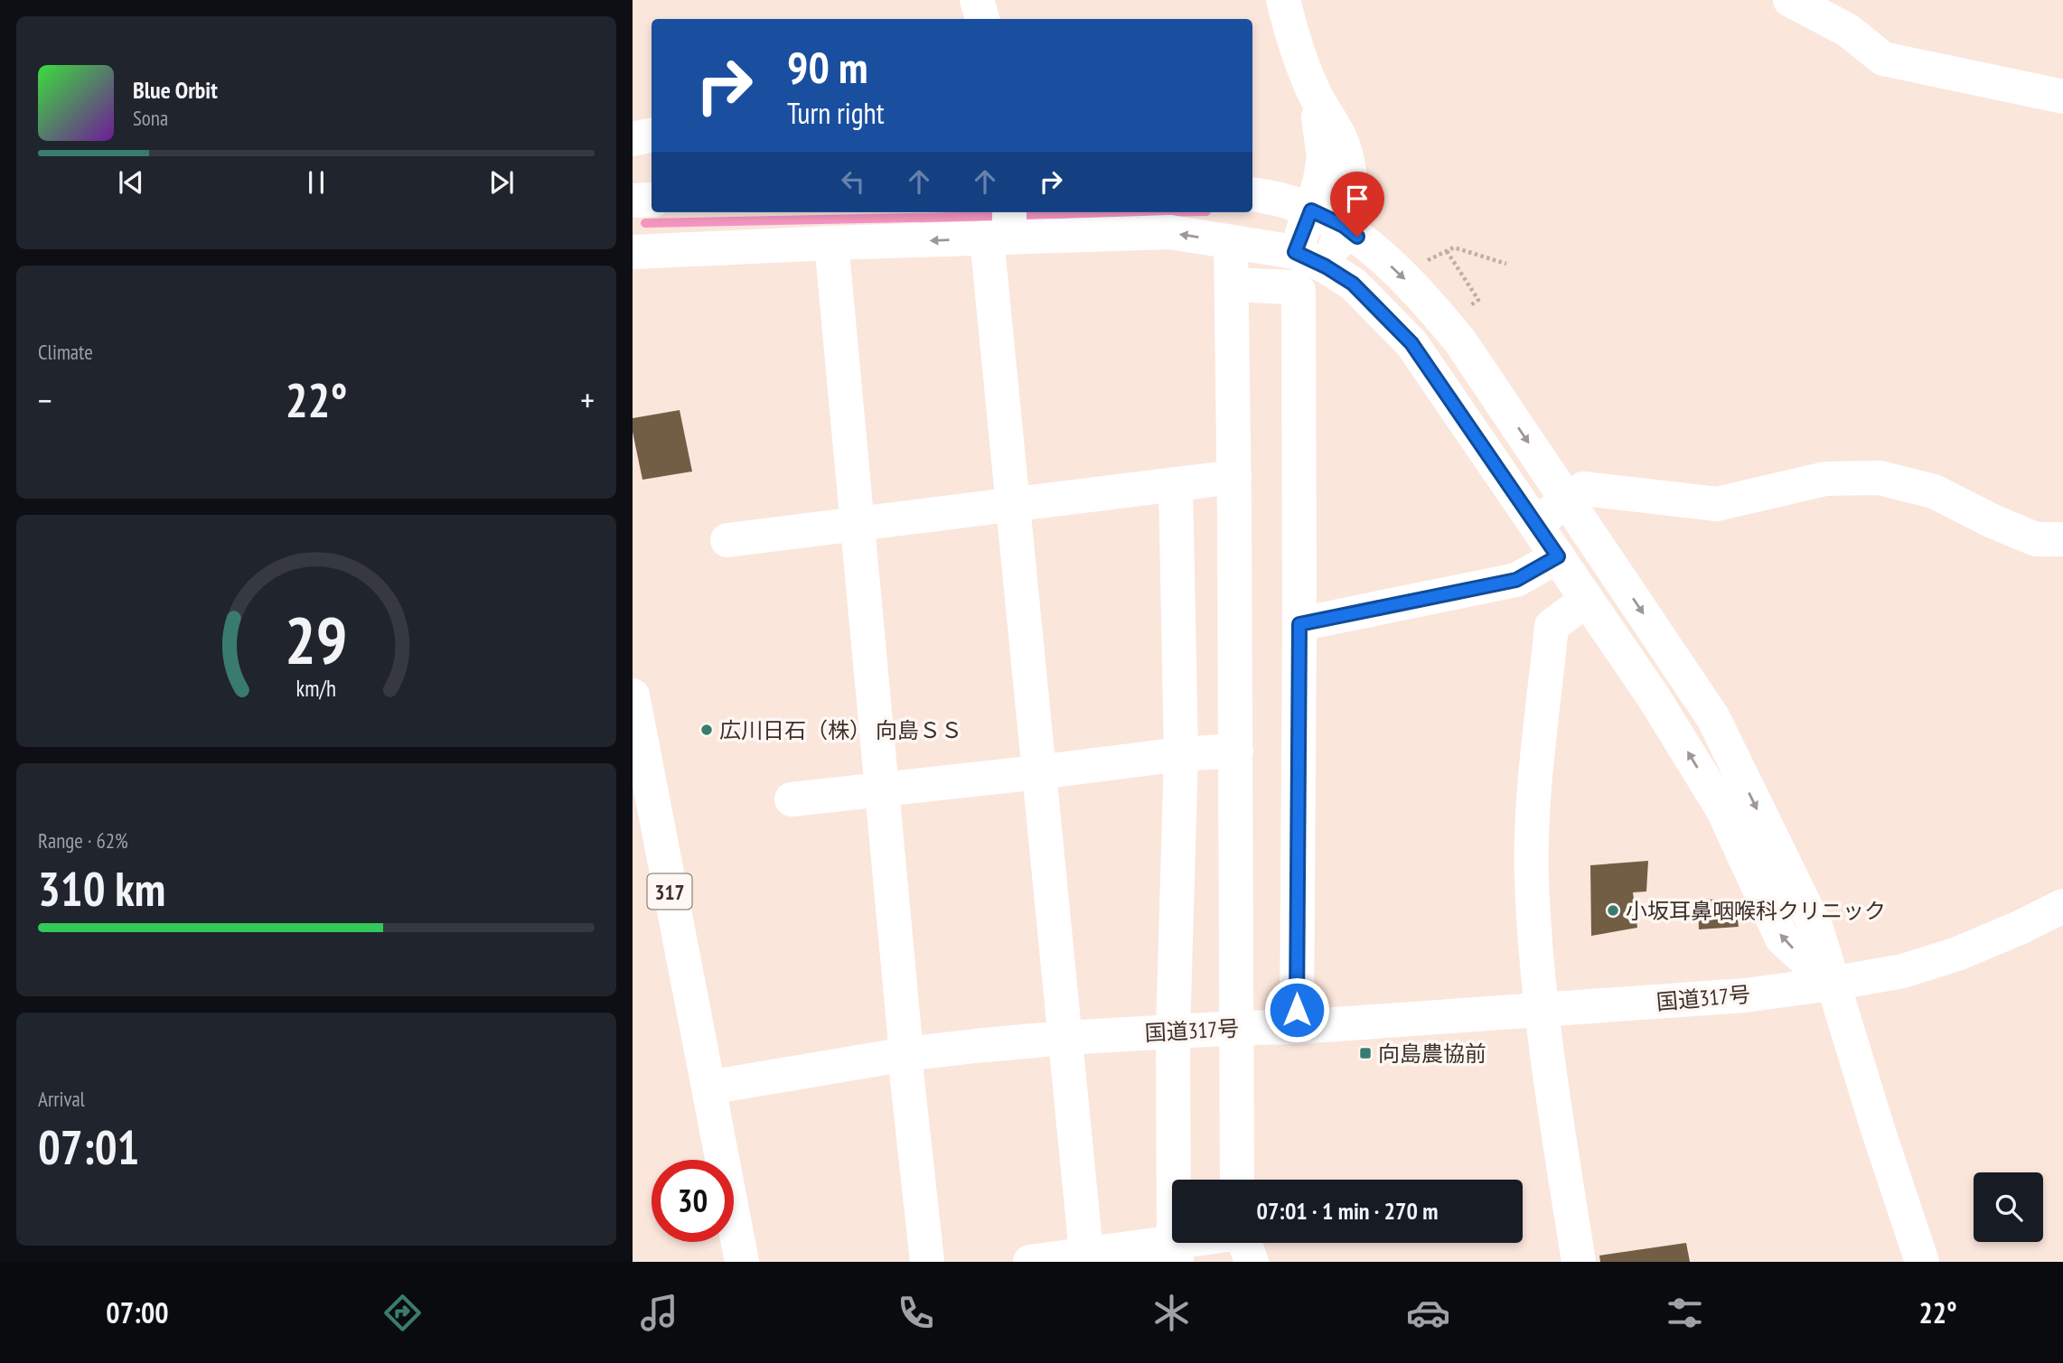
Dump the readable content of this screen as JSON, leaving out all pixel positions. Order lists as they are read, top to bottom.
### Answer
{
  "streets": {
    "main road": ["317", "国道317号"]
  },
  "crossings": [
    ["317", "国道317号"]
  ],
  "places": {
    "other": ["広川日石（株） 向島ＳＳ", "小坂耳鼻咽喉科クリニック"],
    "transit": ["向島農協前"]
  },
  "page": {
    "turn": ["90 m", "Turn right"],
    "song": ["Blue Orbit", "Sona"],
    "tile": [
      "Climate",
      ["Range · 62%", "310 km"],
      ["Arrival", "07:01"]
    ],
    "heat": ["−", "22°", "+"],
    "limit": "30",
    "trip": "07:01 · 1 min · 270 m",
    "tabs": ["07:00", "22°"],
    "gauge": ["29", "km/h"]
  }
}
